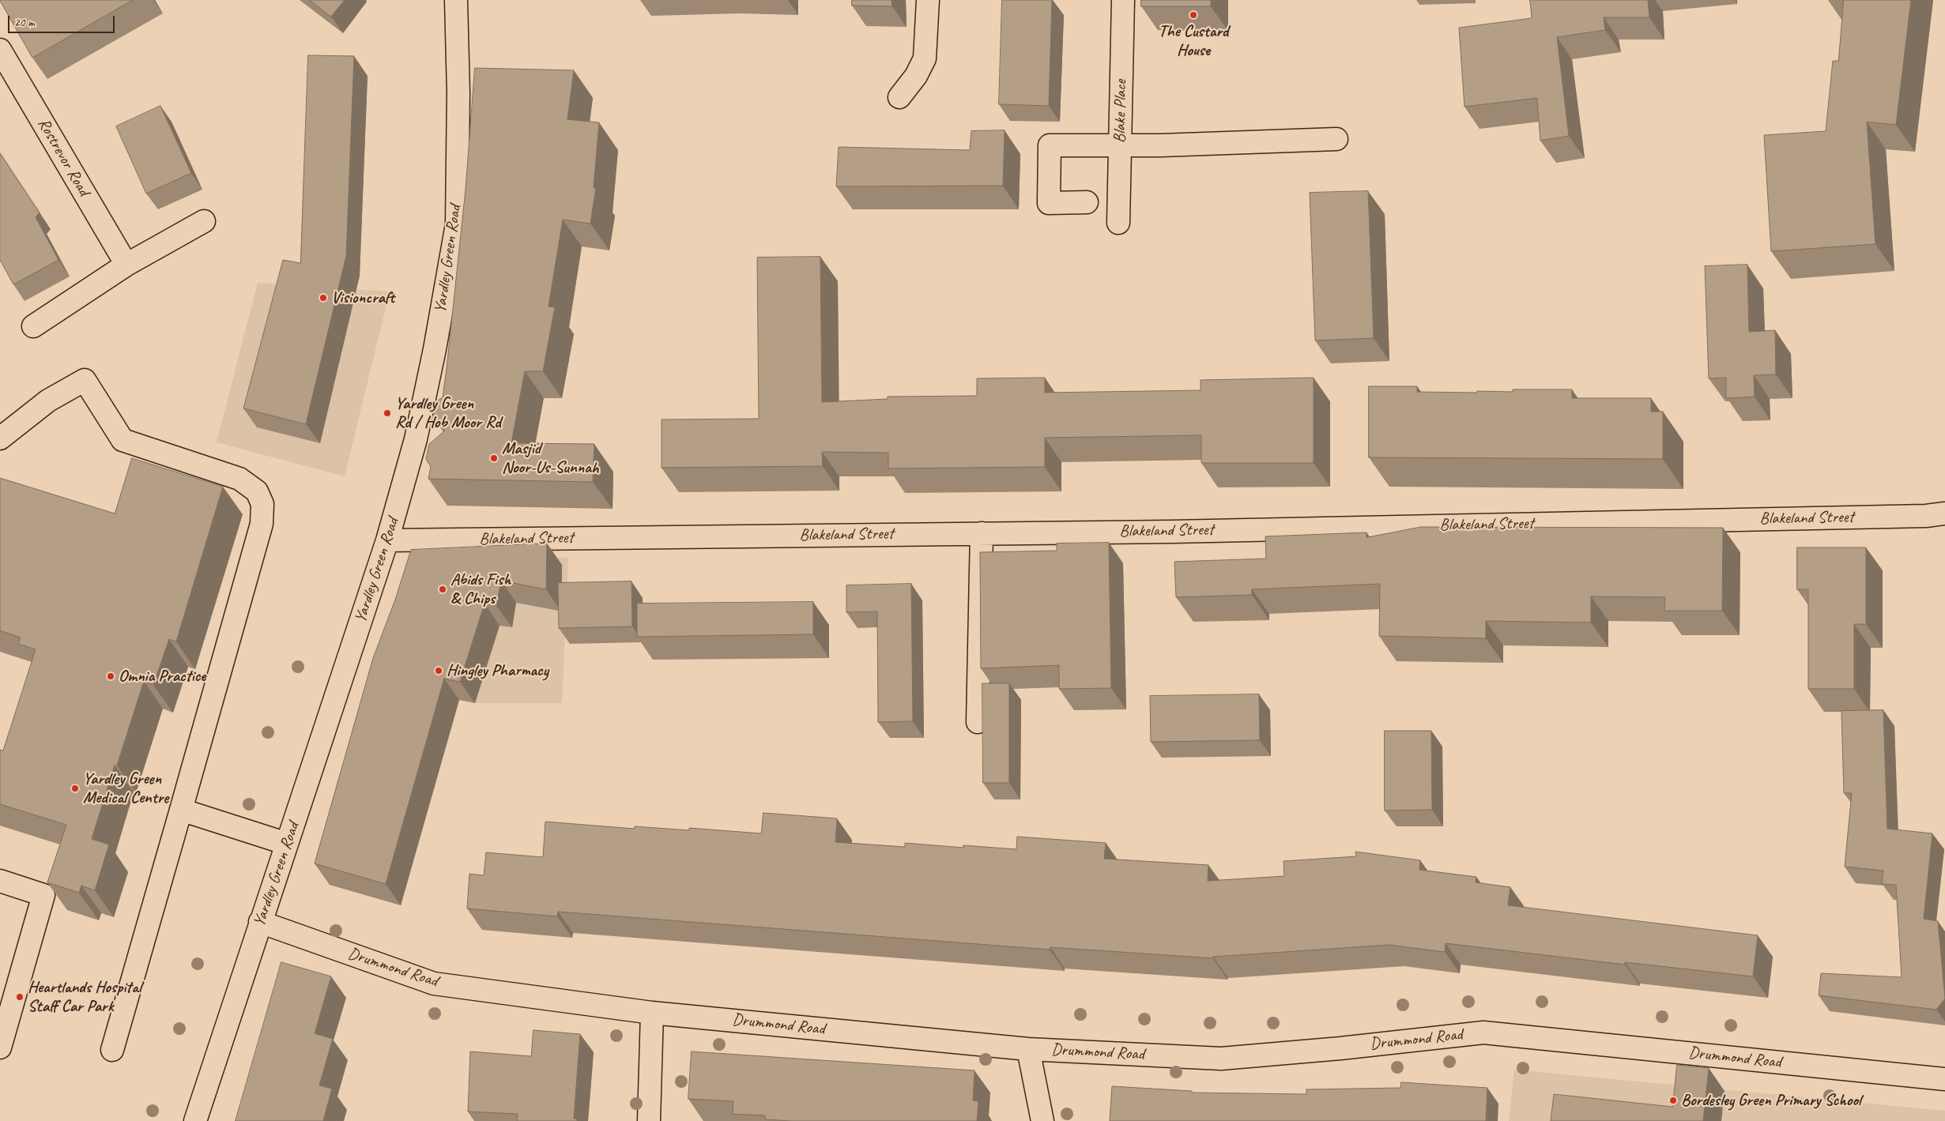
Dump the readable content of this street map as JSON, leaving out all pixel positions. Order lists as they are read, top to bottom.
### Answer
{
  "streets": {
    "street": [
      "Blake Place",
      "Rostrevor Road",
      "Yardley Green Road",
      "Blakeland Street",
      "Drummond Road"
    ]
  },
  "crossings": [
    ["Yardley Green Road", "Blakeland Street"],
    ["Yardley Green Road", "Drummond Road"]
  ],
  "places": [
    "The Custard House",
    "Visioncraft",
    "Yardley Green Rd / Hob Moor Rd",
    "Masjid Noor-Us-Sunnah",
    "Abids Fish & Chips",
    "Hingley Pharmacy",
    "Omnia Practice",
    "Yardley Green Medical Centre",
    "Heartlands Hospital Staff Car Park",
    "Bordesley Green Primary School"
  ],
  "scale_bar": "20 m"
}
